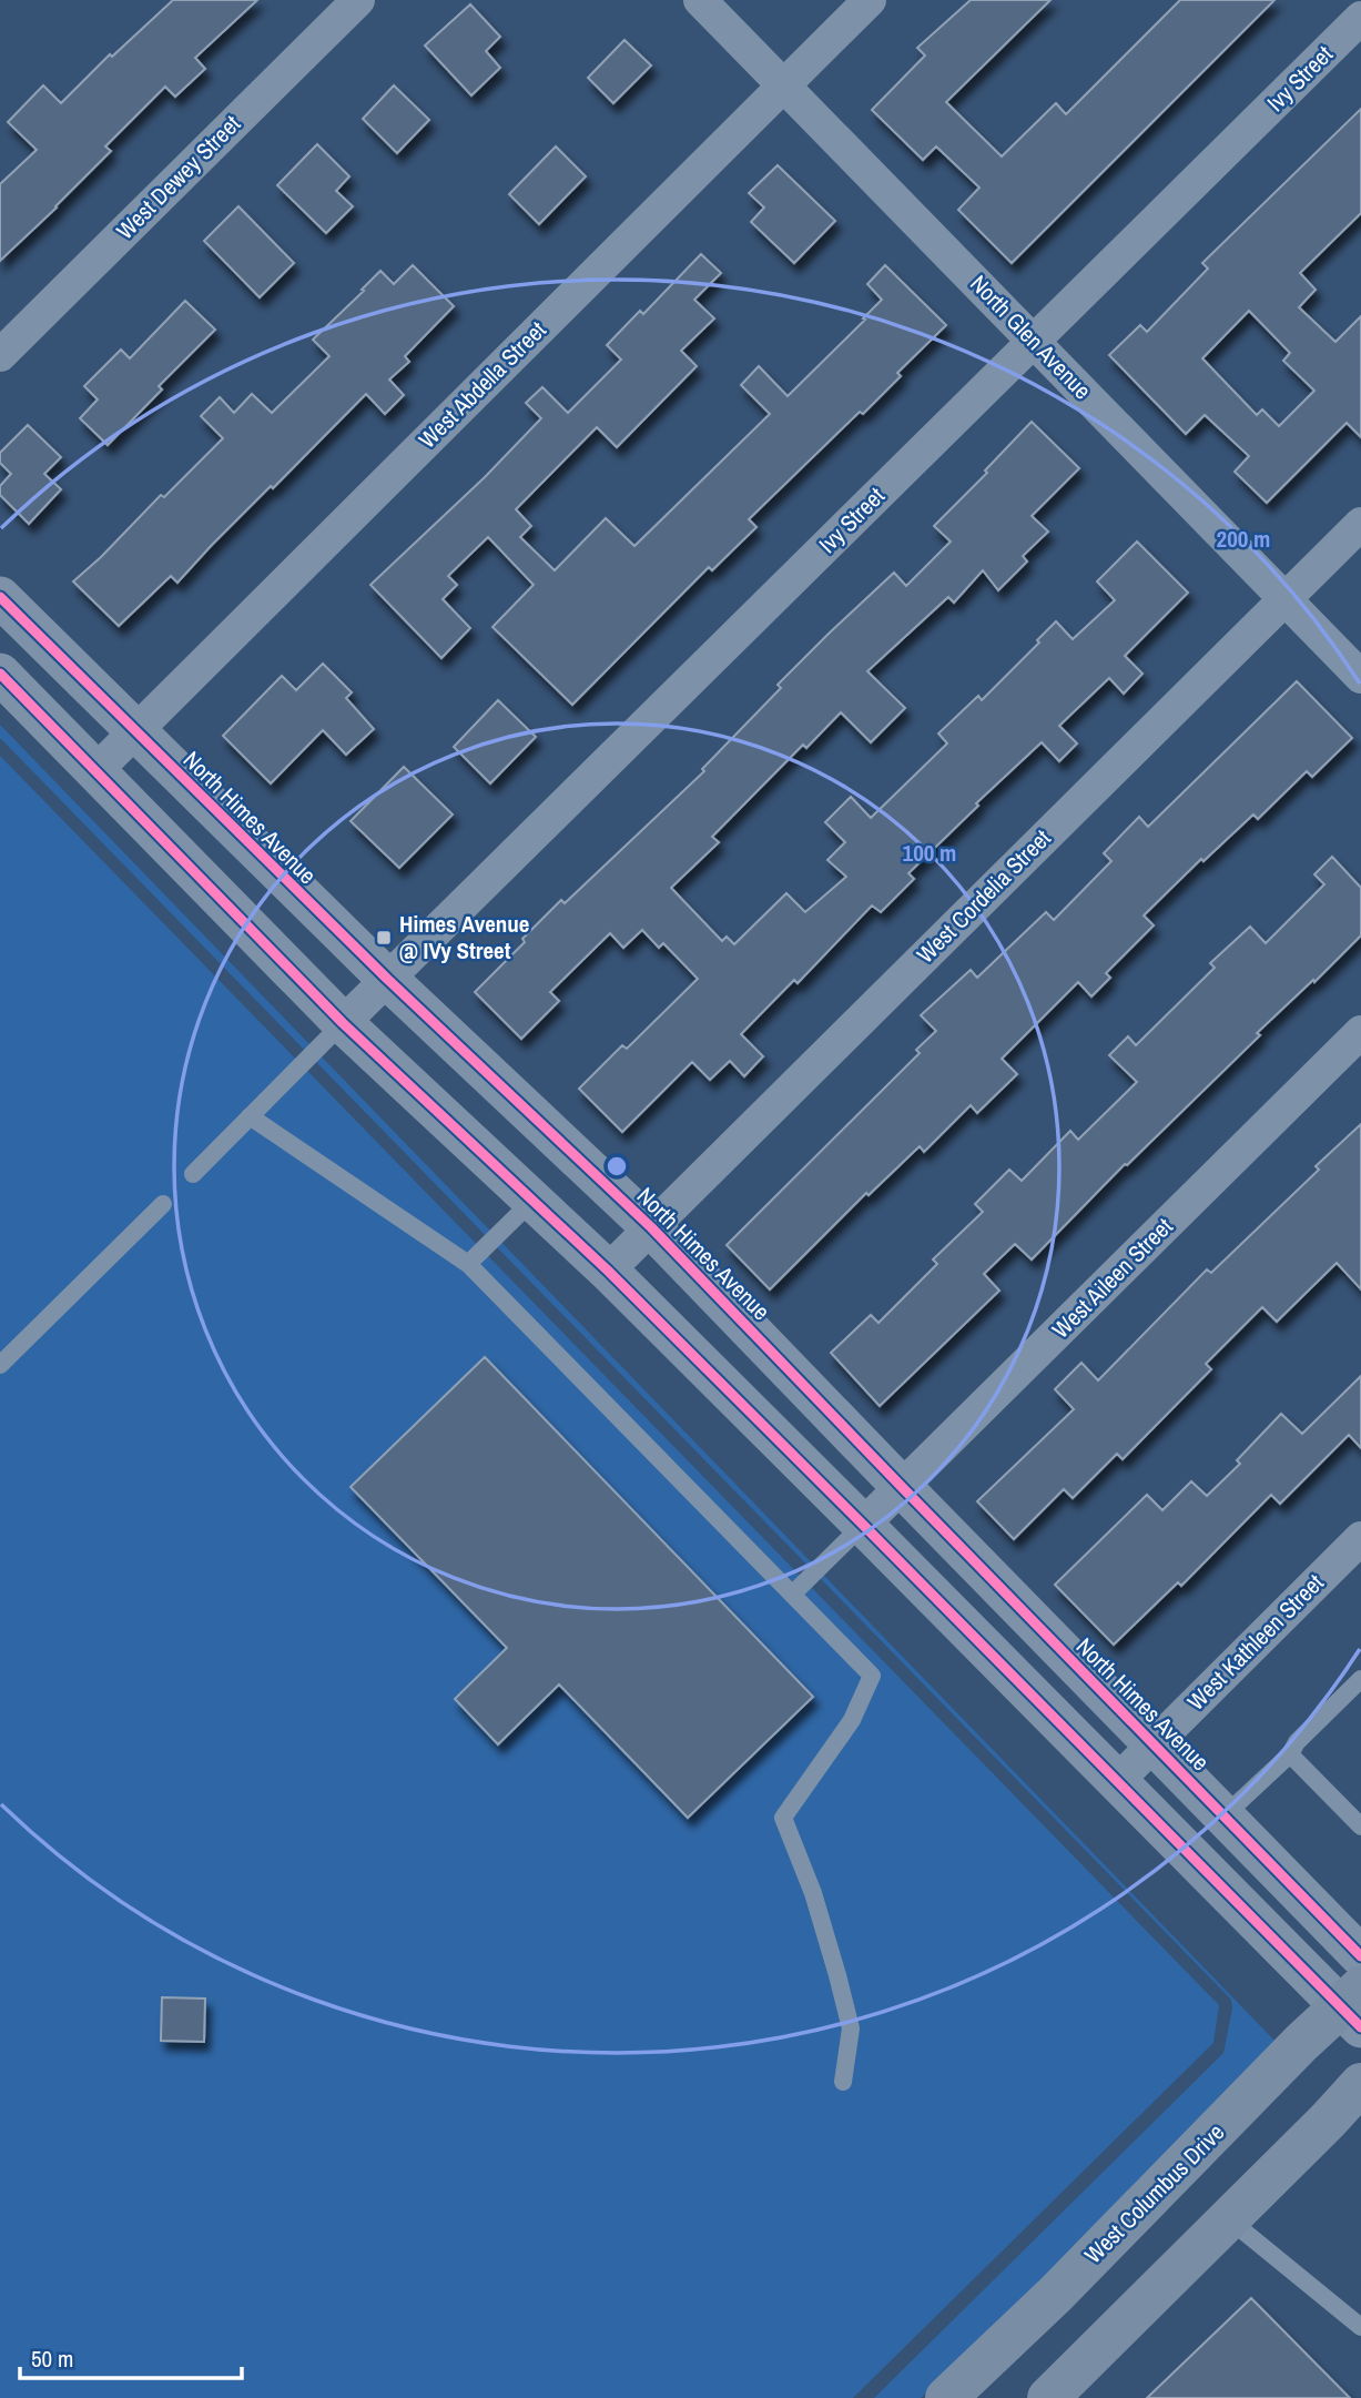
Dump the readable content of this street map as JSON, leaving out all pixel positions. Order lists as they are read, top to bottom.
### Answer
{
  "streets": {
    "main road": ["West Columbus Drive"],
    "street": [
      "Ivy Street",
      "West Dewey Street",
      "North Glen Avenue",
      "West Abdella Street",
      "North Himes Avenue",
      "West Cordelia Street",
      "West Aileen Street",
      "West Kathleen Street"
    ]
  },
  "crossings": [
    ["Ivy Street", "North Glen Avenue"],
    ["Ivy Street", "North Himes Avenue"],
    ["North Glen Avenue", "West Abdella Street"],
    ["North Glen Avenue", "West Cordelia Street"],
    ["West Abdella Street", "North Himes Avenue"],
    ["North Himes Avenue", "West Cordelia Street"],
    ["North Himes Avenue", "West Aileen Street"],
    ["North Himes Avenue", "West Kathleen Street"]
  ],
  "places": {
    "transit": ["Himes Avenue @ IVy Street"]
  },
  "scale_bar": "50 m",
  "rings": ["200 m", "100 m"]
}
